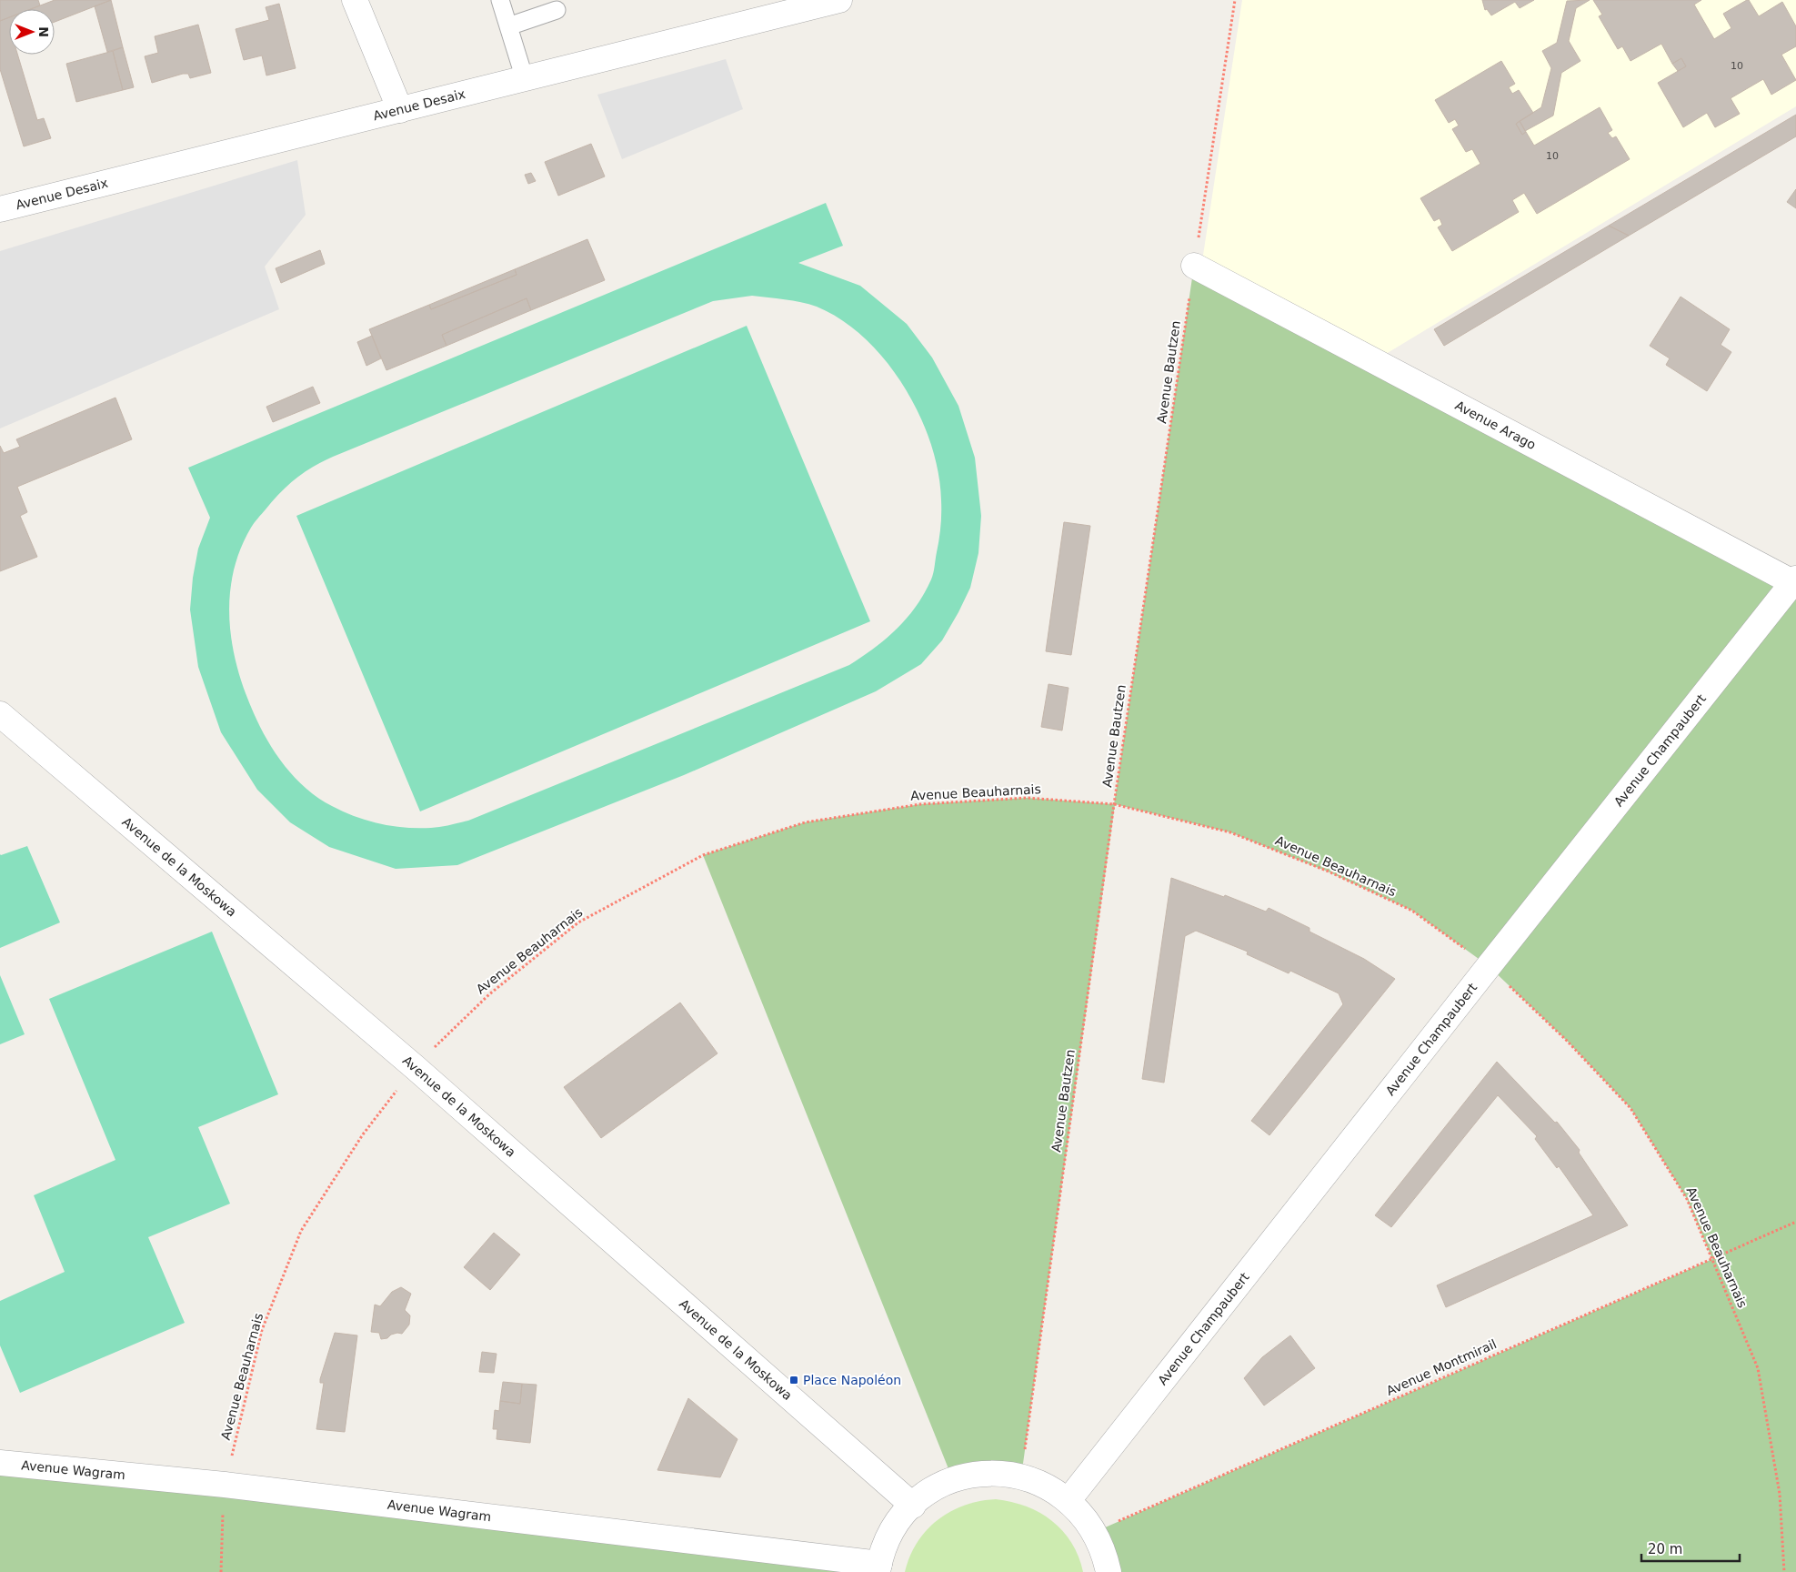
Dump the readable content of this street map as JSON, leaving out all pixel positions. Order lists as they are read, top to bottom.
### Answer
{
  "streets": {
    "street": [
      "Avenue Desaix",
      "Avenue Arago",
      "Avenue Champaubert",
      "Avenue de la Moskowa",
      "Avenue Wagram"
    ],
    "path": ["Avenue Bautzen", "Avenue Beauharnais", "Avenue Montmirail"]
  },
  "crossings": [
    ["Avenue Bautzen", "Avenue Arago"],
    ["Avenue Bautzen", "Avenue Beauharnais"],
    ["Avenue Arago", "Avenue Champaubert"],
    ["Avenue Champaubert", "Avenue Beauharnais"],
    ["Avenue Beauharnais", "Avenue de la Moskowa"],
    ["Avenue Beauharnais", "Avenue Montmirail"],
    ["Avenue Beauharnais", "Avenue Wagram"]
  ],
  "places": {
    "transit": ["Place Napoléon"]
  },
  "house_numbers": ["10", "10"],
  "scale_bar": "20 m",
  "north": "right"
}
